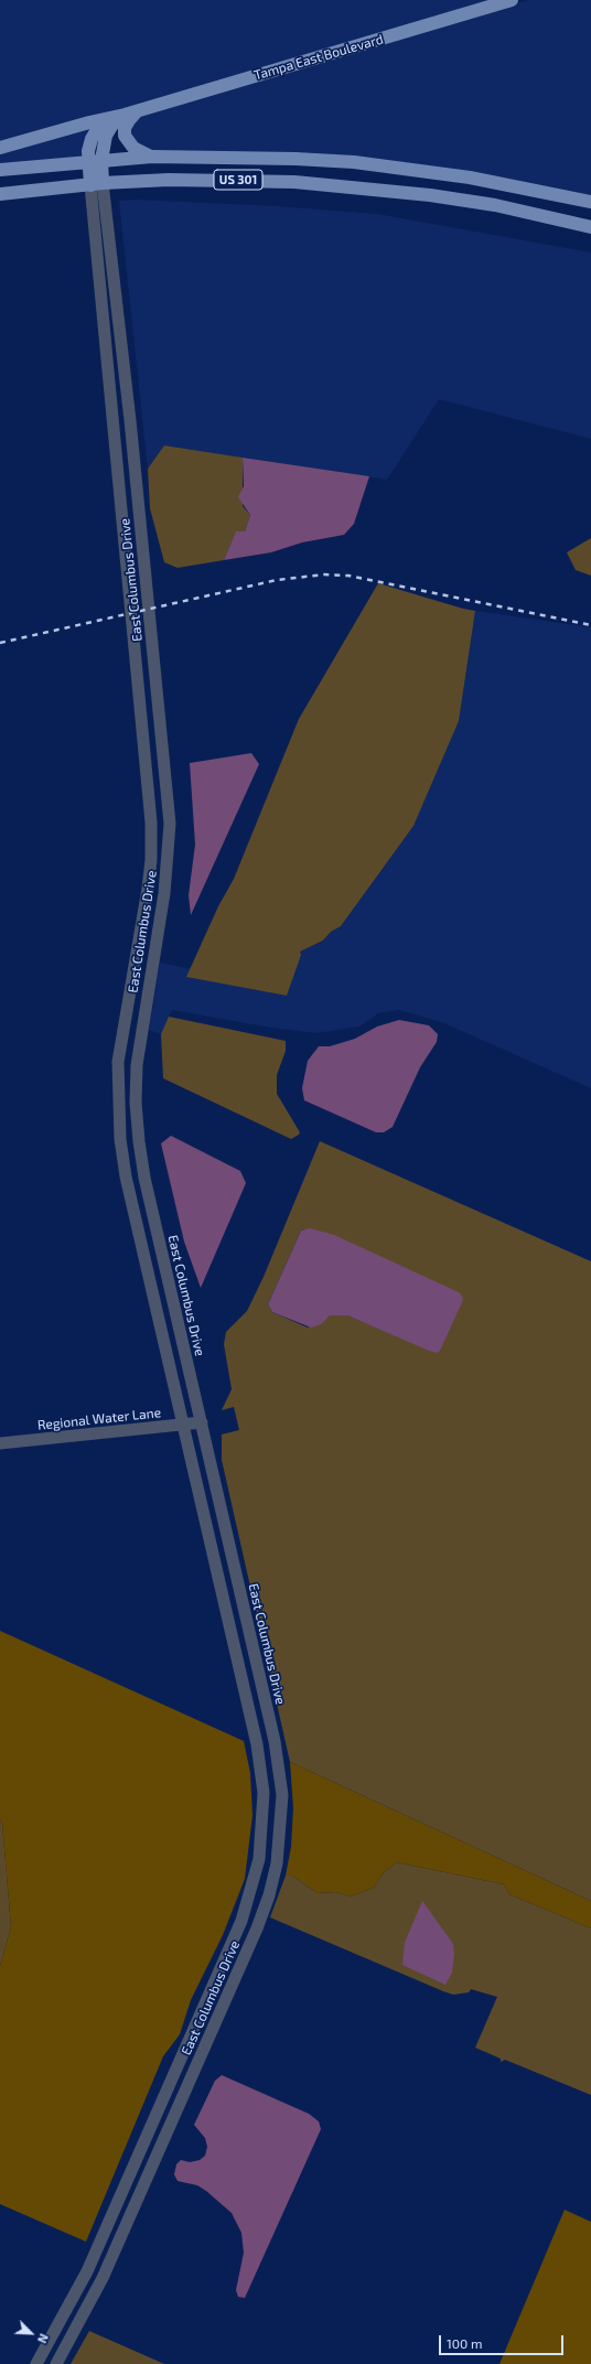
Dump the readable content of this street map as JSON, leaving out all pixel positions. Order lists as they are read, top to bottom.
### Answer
{
  "streets": {
    "main road": ["Tampa East Boulevard", "US 301"],
    "street": ["East Columbus Drive", "Regional Water Lane"]
  },
  "crossings": [
    ["Tampa East Boulevard", "US 301"],
    ["US 301", "East Columbus Drive"],
    ["East Columbus Drive", "Regional Water Lane"]
  ],
  "scale_bar": "100 m",
  "north": "bottom right"
}
